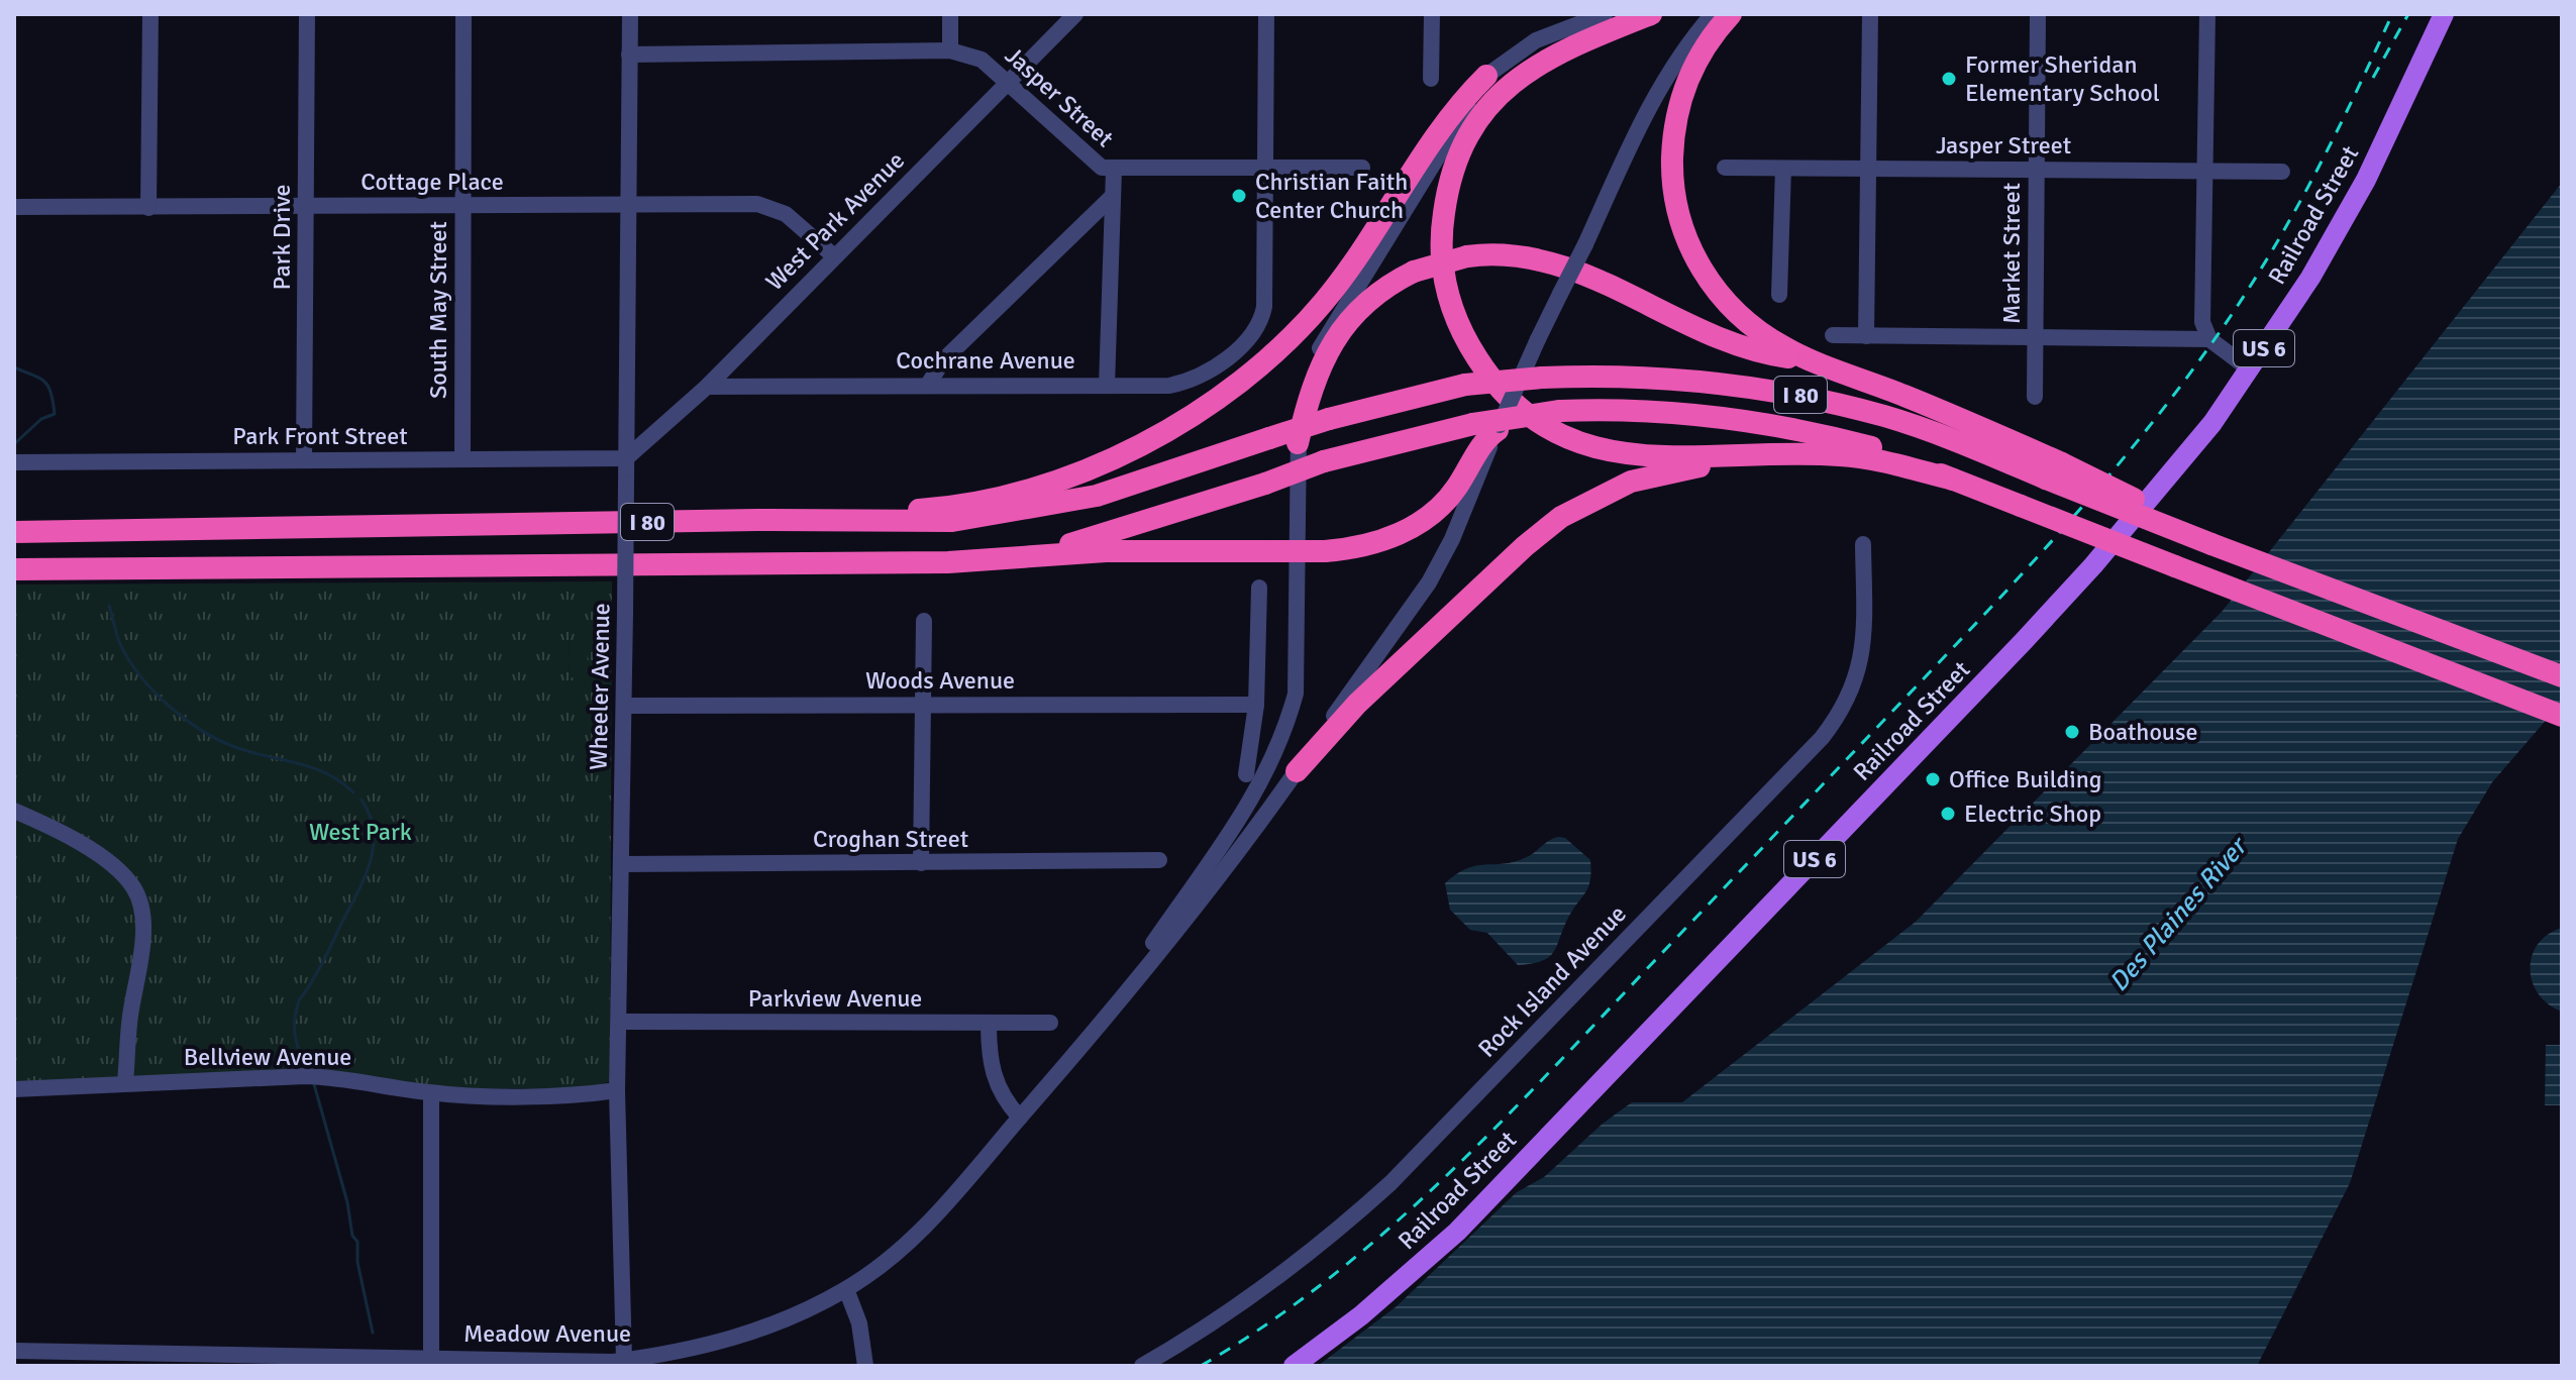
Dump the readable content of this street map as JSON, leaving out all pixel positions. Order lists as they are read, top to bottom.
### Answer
{
  "streets": {
    "highway": ["I 80"],
    "main road": ["Railroad Street", "US 6"],
    "street": [
      "Jasper Street",
      "Cottage Place",
      "West Park Avenue",
      "Park Drive",
      "Market Street",
      "South May Street",
      "Cochrane Avenue",
      "Park Front Street",
      "Woods Avenue",
      "Wheeler Avenue",
      "Croghan Street",
      "Rock Island Avenue",
      "Parkview Avenue",
      "Bellview Avenue",
      "Meadow Avenue"
    ]
  },
  "crossings": [
    ["Jasper Street", "West Park Avenue"],
    ["Jasper Street", "Market Street"],
    ["Jasper Street", "Cochrane Avenue"],
    ["Jasper Street", "Wheeler Avenue"],
    ["Cottage Place", "West Park Avenue"],
    ["Cottage Place", "Park Drive"],
    ["Cottage Place", "South May Street"],
    ["Cottage Place", "Wheeler Avenue"],
    ["West Park Avenue", "Cochrane Avenue"],
    ["West Park Avenue", "Park Front Street"],
    ["West Park Avenue", "Wheeler Avenue"],
    ["Park Drive", "Park Front Street"],
    ["South May Street", "Park Front Street"],
    ["Park Front Street", "Wheeler Avenue"],
    ["Woods Avenue", "Wheeler Avenue"],
    ["Wheeler Avenue", "Croghan Street"],
    ["Wheeler Avenue", "Parkview Avenue"],
    ["Wheeler Avenue", "Bellview Avenue"],
    ["Wheeler Avenue", "Meadow Avenue"]
  ],
  "water": ["Des Plaines River"],
  "parks": ["West Park"],
  "places": [
    "Former Sheridan Elementary School",
    "Christian Faith Center Church",
    "Boathouse",
    "Office Building",
    "Electric Shop"
  ]
}
